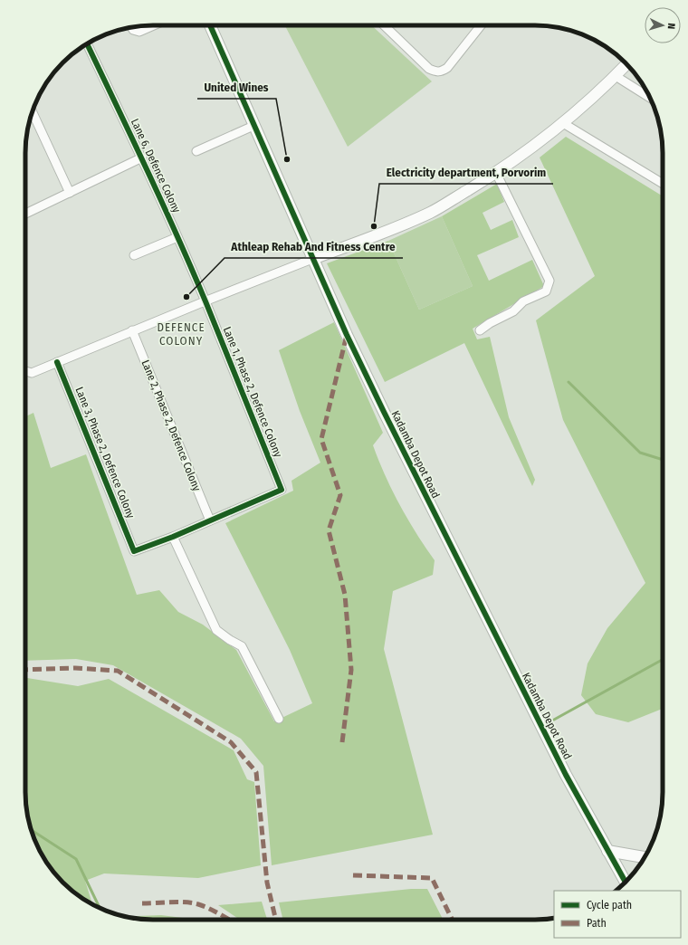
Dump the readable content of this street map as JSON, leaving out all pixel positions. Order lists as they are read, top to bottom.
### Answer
{
  "streets": {
    "street": [
      "Lane 6, Defence Colony",
      "Lane 1, Phase 2, Defence Colony",
      "Lane 2, Phase 2, Defence Colony",
      "Lane 3, Phase 2, Defence Colony",
      "Kadamba Depot Road"
    ]
  },
  "crossings": [
    ["Lane 6, Defence Colony", "Lane 1, Phase 2, Defence Colony"],
    ["Lane 1, Phase 2, Defence Colony", "Lane 2, Phase 2, Defence Colony"]
  ],
  "districts": ["DEFENCE COLONY"],
  "places": ["United Wines", "Electricity department, Porvorim", "Athleap Rehab And Fitness Centre"],
  "legend": ["Cycle path", "Path"],
  "north": "right"
}
